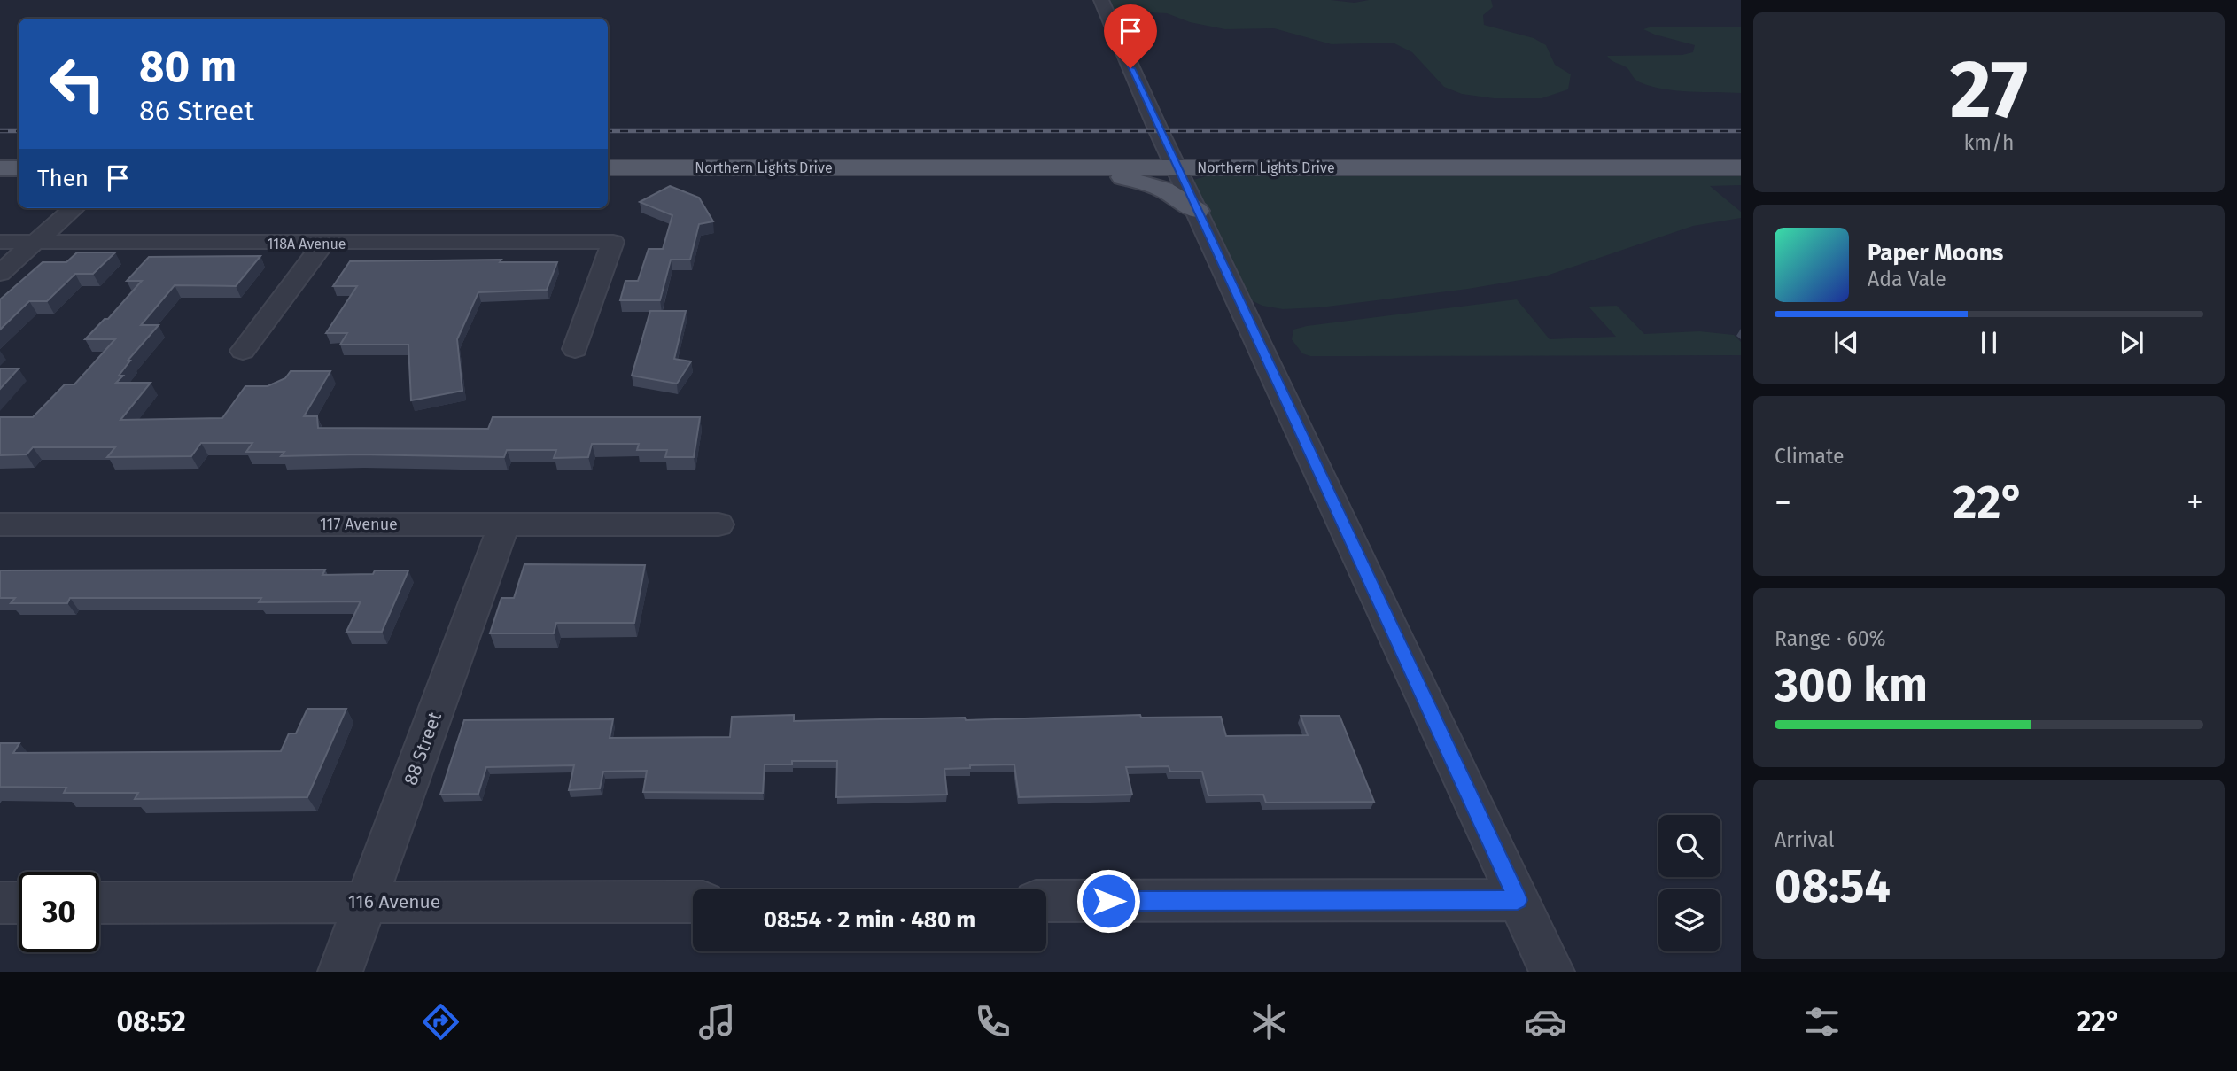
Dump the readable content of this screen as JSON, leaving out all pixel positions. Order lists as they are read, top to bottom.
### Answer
{
  "streets": {
    "main road": ["Northern Lights Drive"],
    "street": [
      "118A Avenue",
      "117 Avenue",
      "88 Street",
      "116 Avenue"
    ]
  },
  "crossings": [
    ["117 Avenue", "88 Street"],
    ["88 Street", "116 Avenue"]
  ],
  "page": {
    "tile": [
      ["27", "km/h"],
      "Climate",
      ["Range · 60%", "300 km"],
      ["Arrival", "08:54"]
    ],
    "turn": ["80 m", "86 Street"],
    "then": "Then",
    "song": ["Paper Moons", "Ada Vale"],
    "heat": ["−", "22°", "+"],
    "limit": "30",
    "trip": "08:54 · 2 min · 480 m",
    "tabs": ["08:52", "22°"]
  }
}
